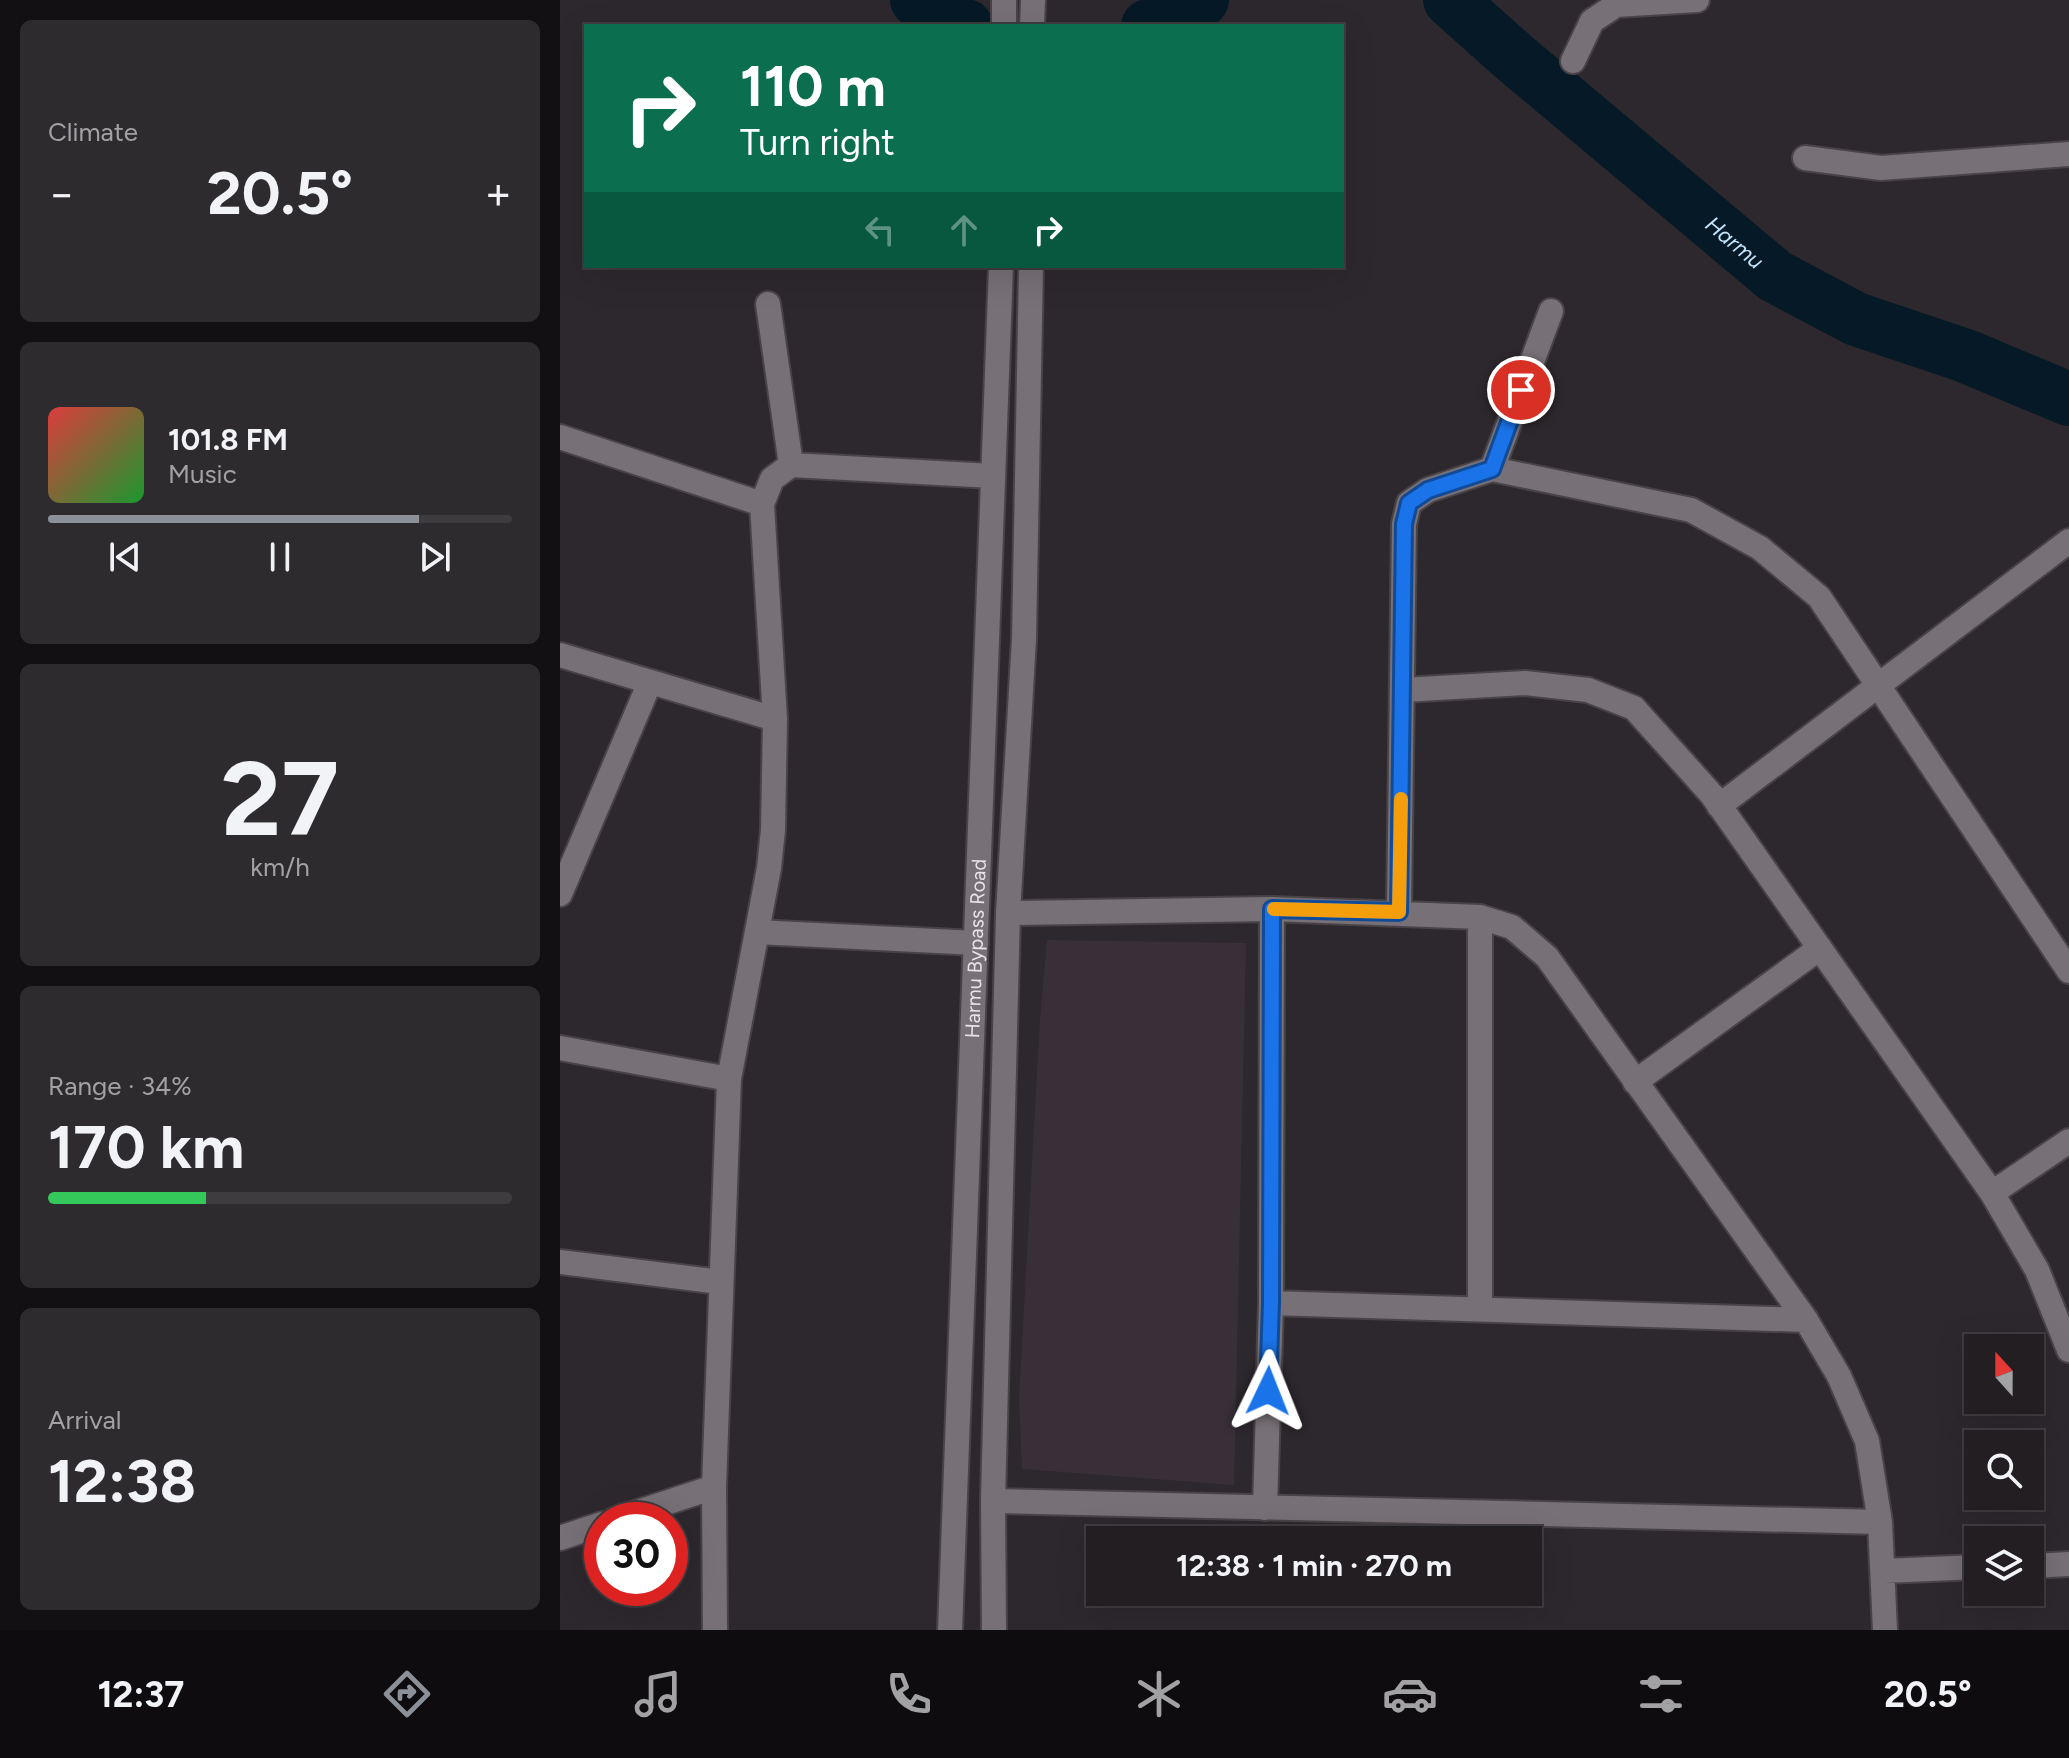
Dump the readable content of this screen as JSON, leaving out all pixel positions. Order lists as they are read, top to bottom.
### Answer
{
  "streets": {
    "street": ["Harmu Bypass Road"]
  },
  "water": ["Harmu"],
  "north": "top",
  "page": {
    "tile": [
      "Climate",
      ["27", "km/h"],
      ["Range · 34%", "170 km"],
      ["Arrival", "12:38"]
    ],
    "turn": ["110 m", "Turn right"],
    "heat": ["−", "20.5°", "+"],
    "song": ["101.8 FM", "Music"],
    "limit": "30",
    "trip": "12:38 · 1 min · 270 m",
    "tabs": ["12:37", "20.5°"]
  }
}
